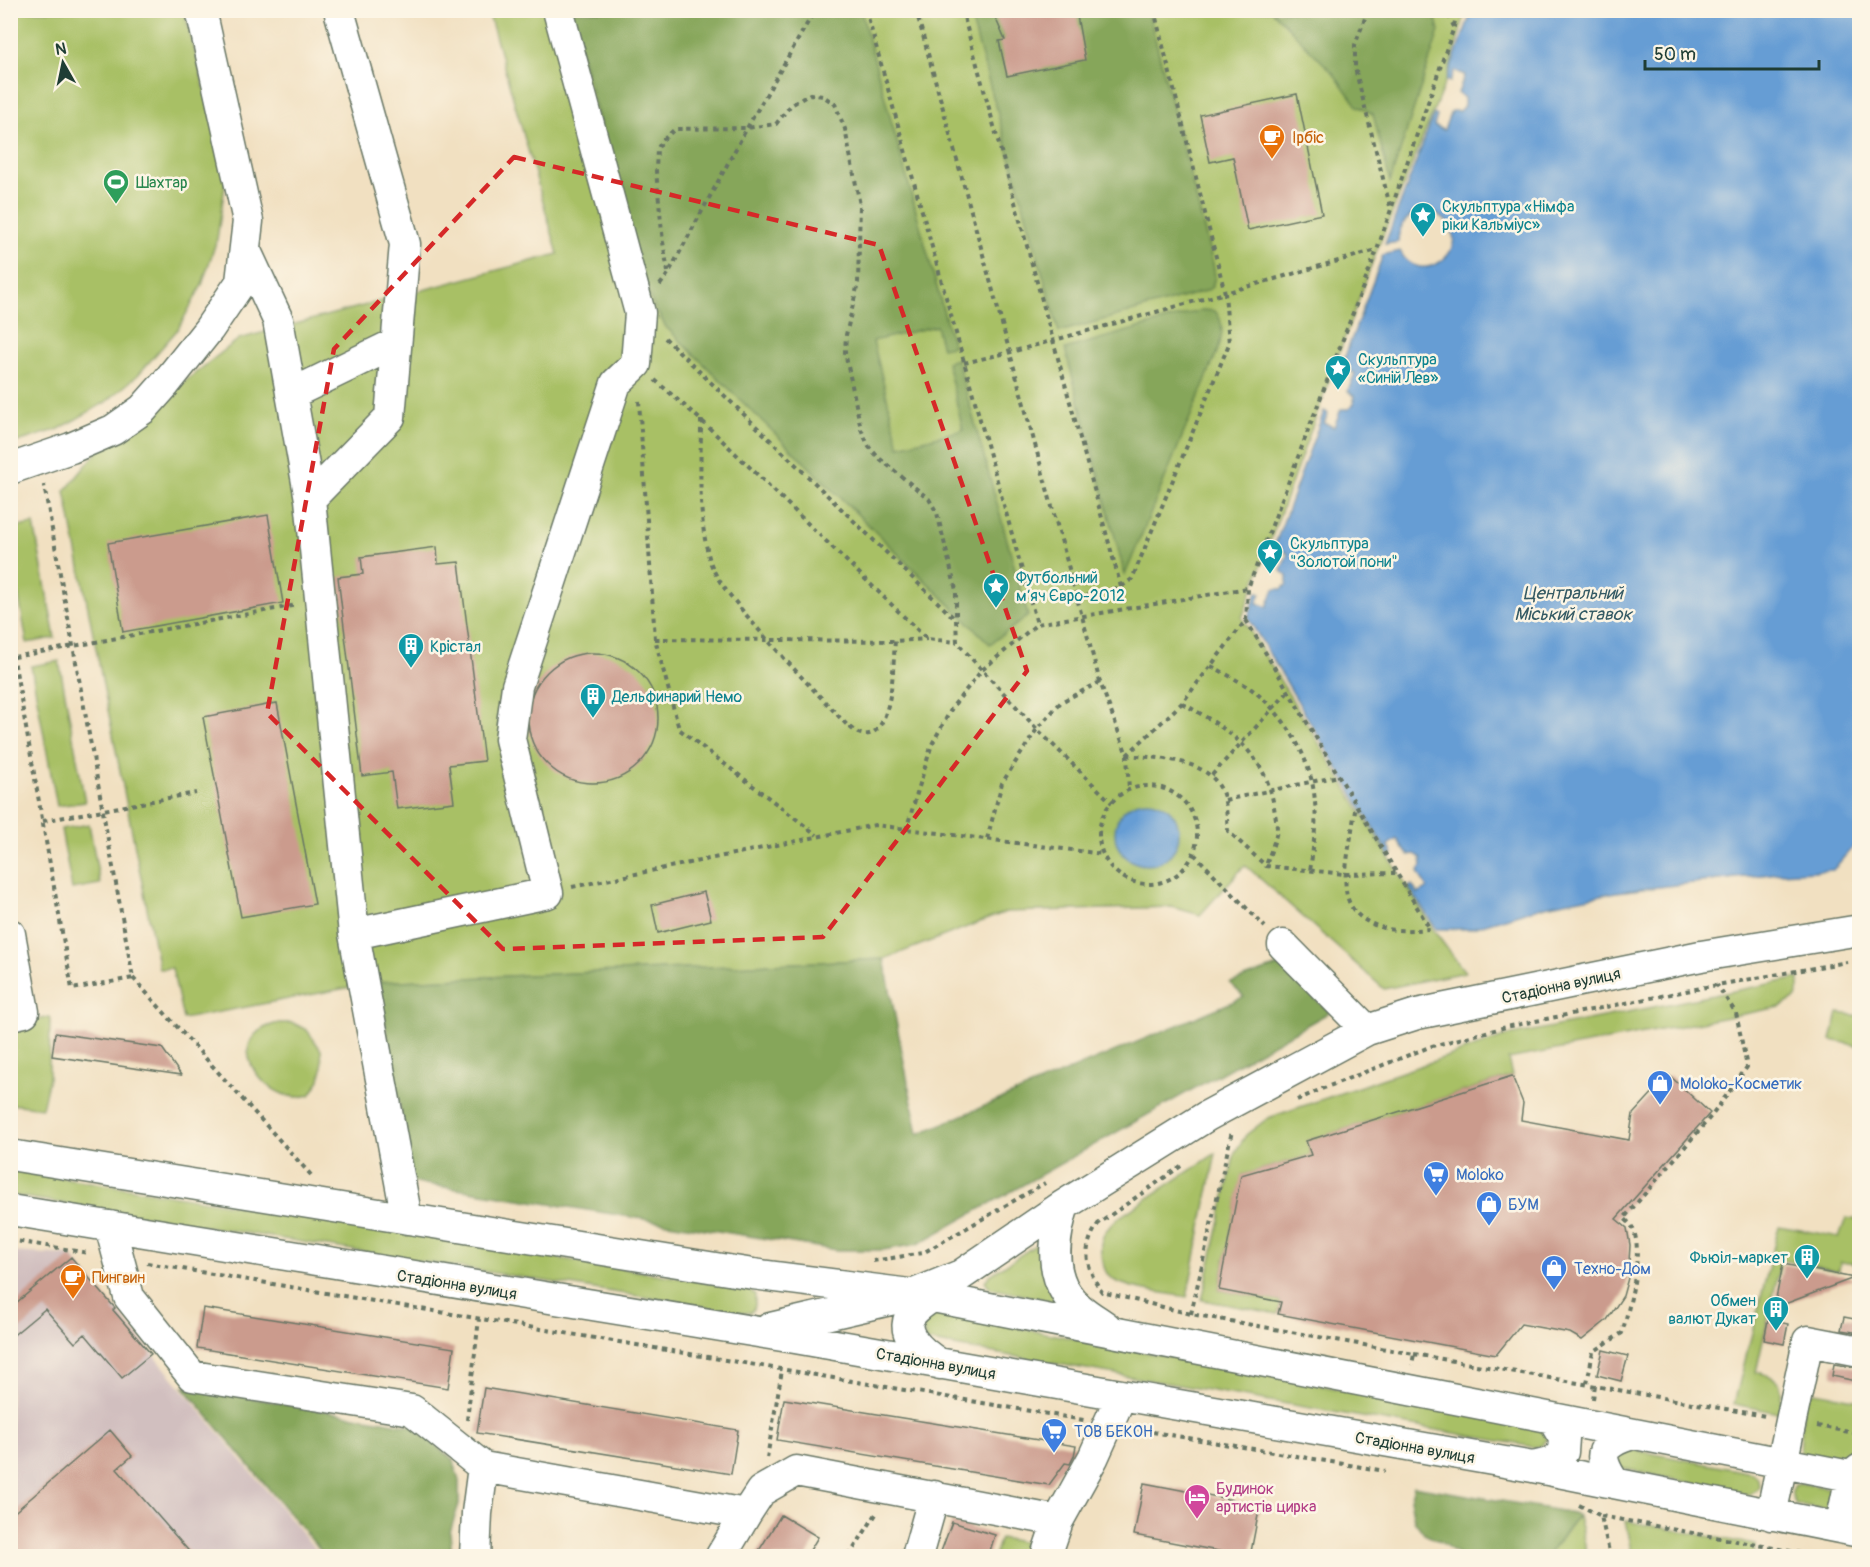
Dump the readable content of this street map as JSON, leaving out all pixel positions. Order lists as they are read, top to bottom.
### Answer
{
  "streets": {
    "street": ["Стадіонна вулиця"]
  },
  "water": ["Центральний Міський ставок"],
  "places": {
    "cafe": ["Ірбіс", "Пингвин"],
    "sports": ["Шахтар"],
    "place": [
      "Скульптура «Німфа ріки Кальміус»",
      "Скульптура «Синій Лев»",
      "Скульптура \"Золотой пони\"",
      "Футбольний мʼяч Євро-2012"
    ],
    "building": [
      "Крістал",
      "Дельфинарий Немо",
      "Фьюіл-маркет",
      "Обмен валют Дукат"
    ],
    "shop": ["Moloko-Косметик", "БУМ", "Техно-Дом"],
    "supermarket": ["Moloko", "ТОВ БЕКОН"],
    "hotel": ["Будинок артистів цирка"]
  },
  "scale_bar": "50 m",
  "north": "top"
}
